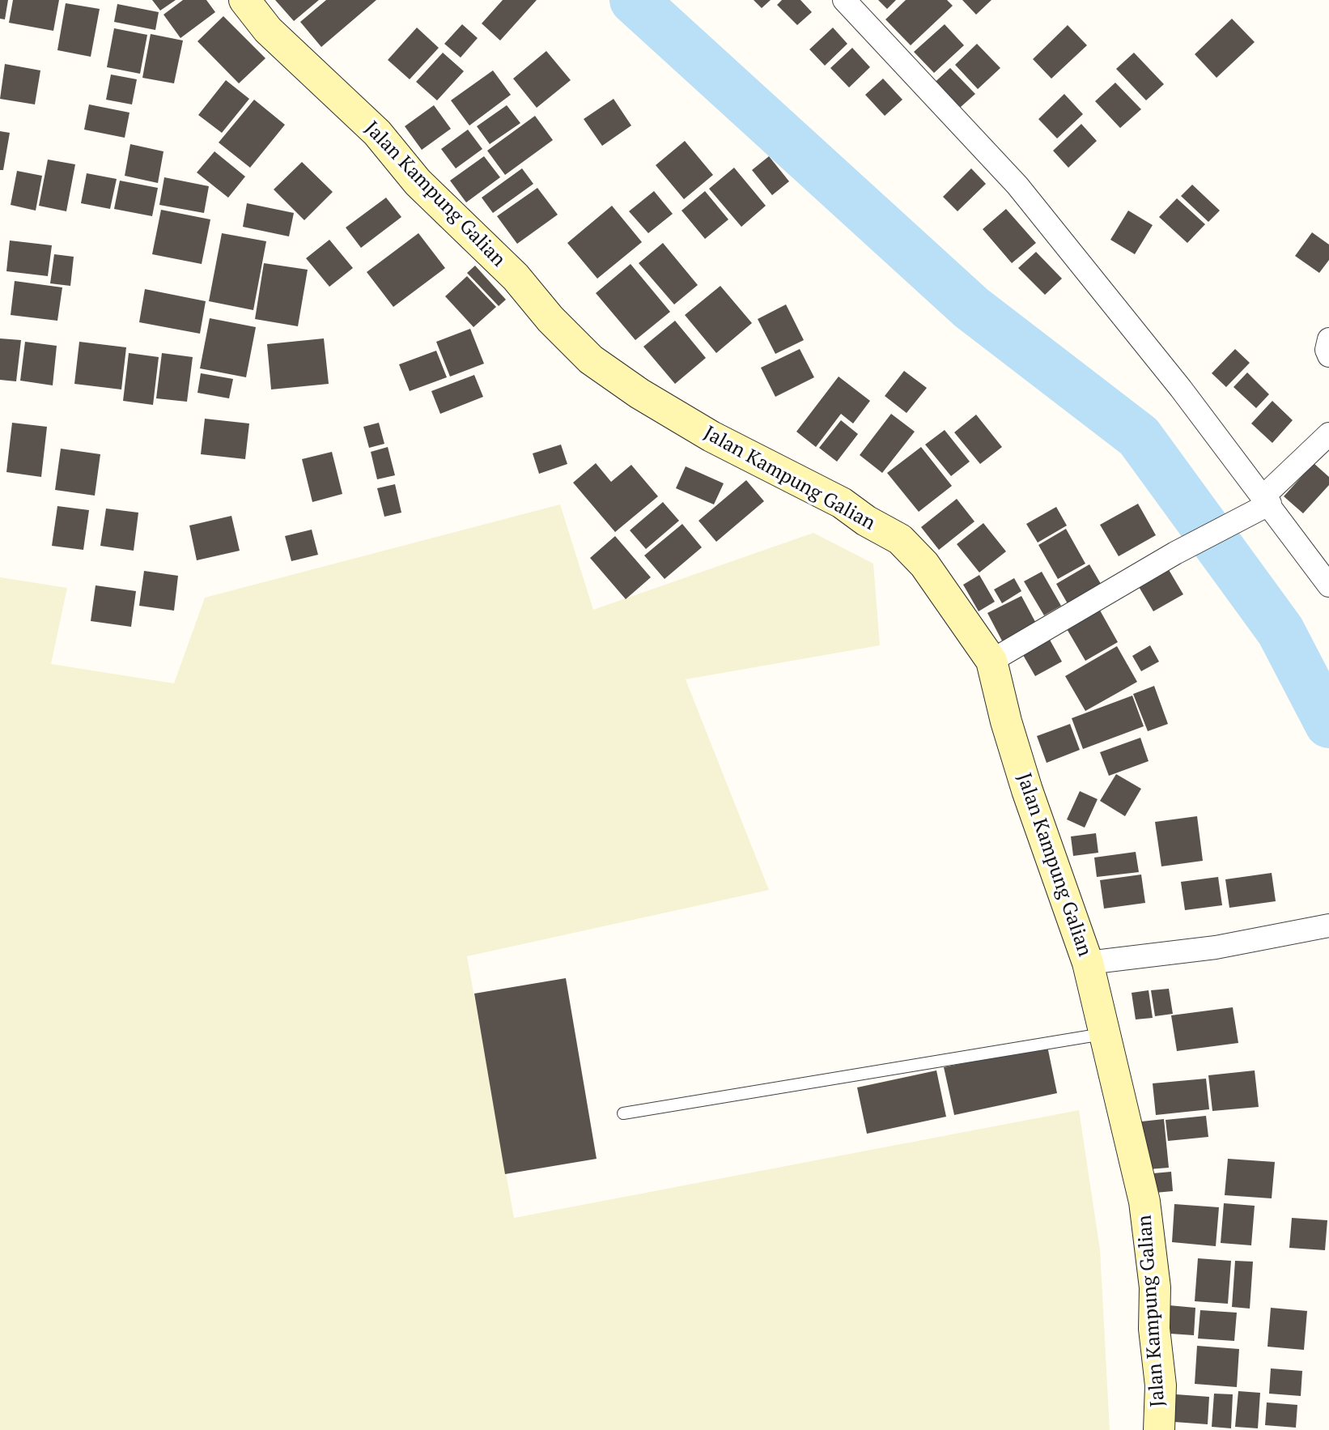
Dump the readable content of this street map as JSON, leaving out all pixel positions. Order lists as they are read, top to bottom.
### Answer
{
  "streets": {
    "main road": ["Jalan Kampung Galian"]
  }
}
